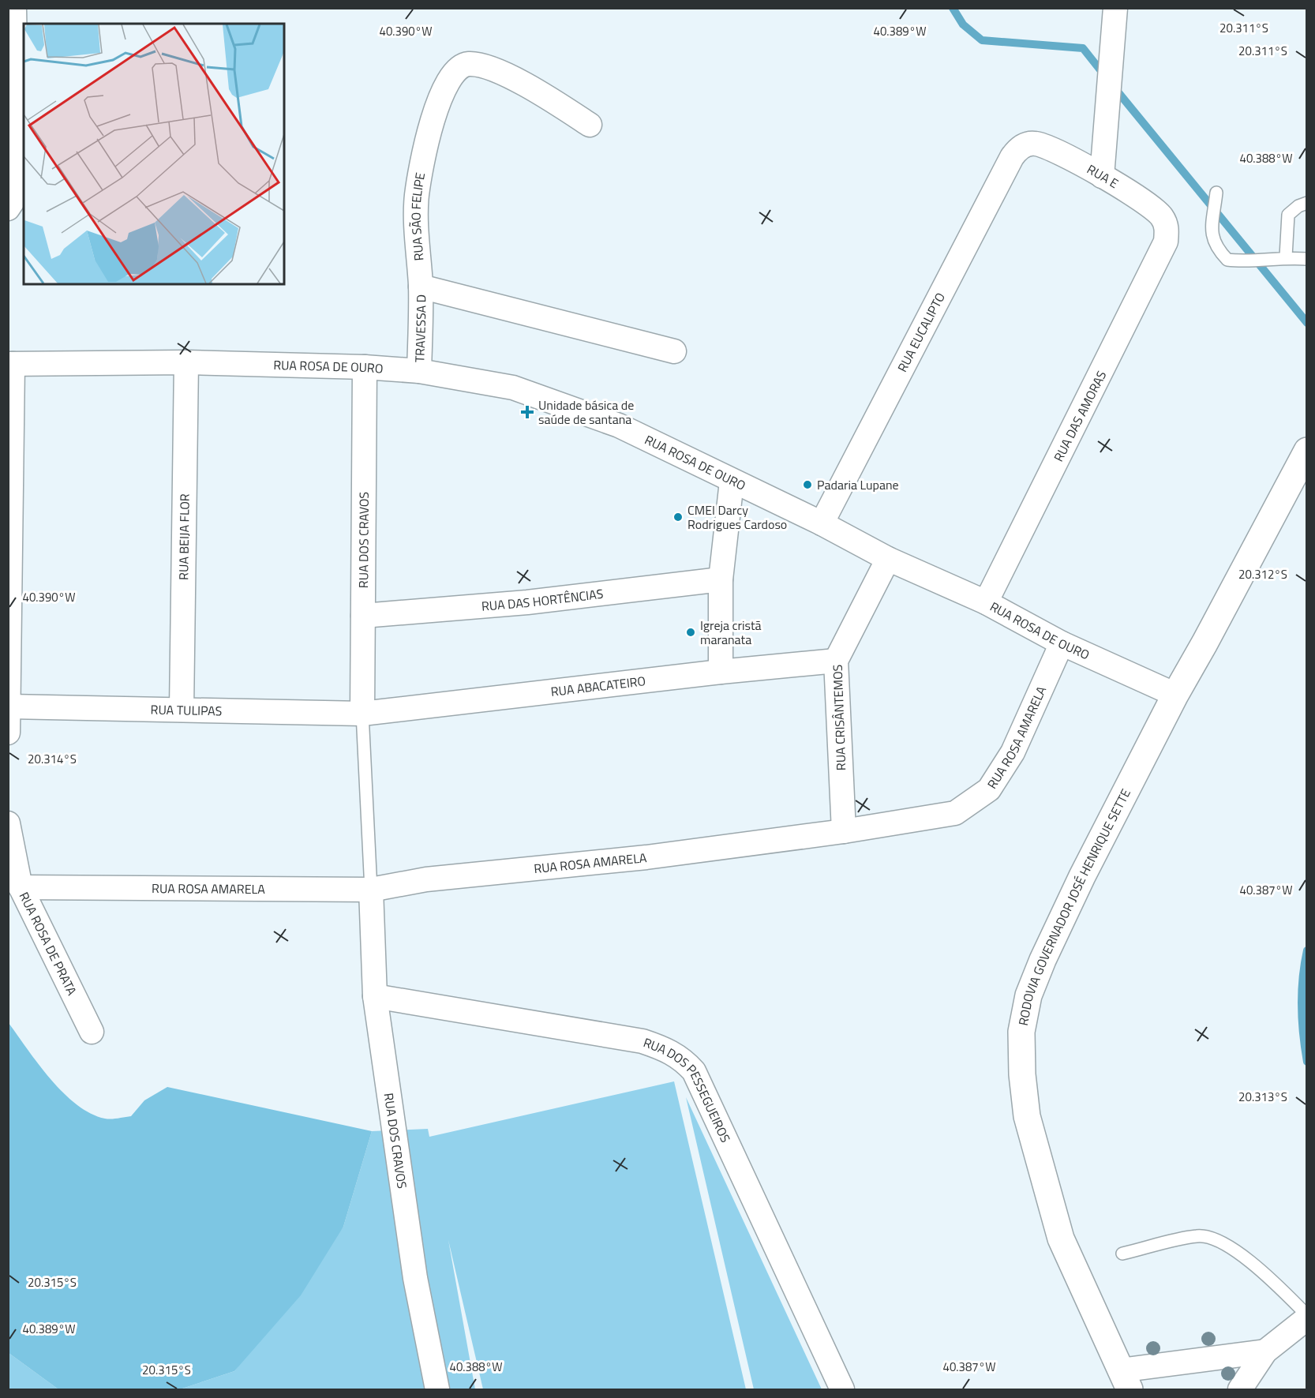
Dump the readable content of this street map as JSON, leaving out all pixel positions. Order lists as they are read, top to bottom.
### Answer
{
  "streets": {
    "main road": ["RODOVIA GOVERNADOR JOSÉ HENRIQUE SETTE"],
    "street": [
      "RUA E",
      "RUA SÃO FELIPE",
      "TRAVESSA D",
      "RUA EUCALIPTO",
      "RUA ROSA DE OURO",
      "RUA DAS AMORAS",
      "RUA BEIJA FLOR",
      "RUA DOS CRAVOS",
      "RUA DAS HORTÊNCIAS",
      "RUA ABACATEIRO",
      "RUA TULIPAS",
      "RUA CRISÂNTEMOS",
      "RUA ROSA AMARELA",
      "RUA ROSA DE PRATA",
      "RUA DOS PESSEGUEIROS"
    ]
  },
  "crossings": [
    ["RUA E", "RUA EUCALIPTO"],
    ["RUA E", "RUA DAS AMORAS"],
    ["RUA SÃO FELIPE", "TRAVESSA D"],
    ["TRAVESSA D", "RUA ROSA DE OURO"],
    ["RUA EUCALIPTO", "RUA ROSA DE OURO"],
    ["RUA ROSA DE OURO", "RUA DAS AMORAS"],
    ["RUA ROSA DE OURO", "RUA BEIJA FLOR"],
    ["RUA ROSA DE OURO", "RUA DOS CRAVOS"],
    ["RUA ROSA DE OURO", "RUA CRISÂNTEMOS"],
    ["RUA ROSA DE OURO", "RUA ROSA AMARELA"],
    ["RUA ROSA DE OURO", "RODOVIA GOVERNADOR JOSÉ HENRIQUE SETTE"],
    ["RUA BEIJA FLOR", "RUA TULIPAS"],
    ["RUA DOS CRAVOS", "RUA DAS HORTÊNCIAS"],
    ["RUA DOS CRAVOS", "RUA ABACATEIRO"],
    ["RUA DOS CRAVOS", "RUA TULIPAS"],
    ["RUA DOS CRAVOS", "RUA ROSA AMARELA"],
    ["RUA DOS CRAVOS", "RUA DOS PESSEGUEIROS"],
    ["RUA ABACATEIRO", "RUA TULIPAS"],
    ["RUA ABACATEIRO", "RUA CRISÂNTEMOS"],
    ["RUA CRISÂNTEMOS", "RUA ROSA AMARELA"],
    ["RUA ROSA AMARELA", "RUA ROSA DE PRATA"]
  ],
  "places": {
    "health": ["Unidade básica de saúde de santana"],
    "other": ["Padaria Lupane", "CMEI Darcy Rodrigues Cardoso", "Igreja cristã maranata"]
  },
  "coordinates": [
    "20.311°S",
    "40.390°W",
    "40.389°W",
    "40.388°W",
    "20.312°S",
    "20.314°S",
    "40.387°W",
    "20.313°S",
    "20.315°S"
  ]
}
